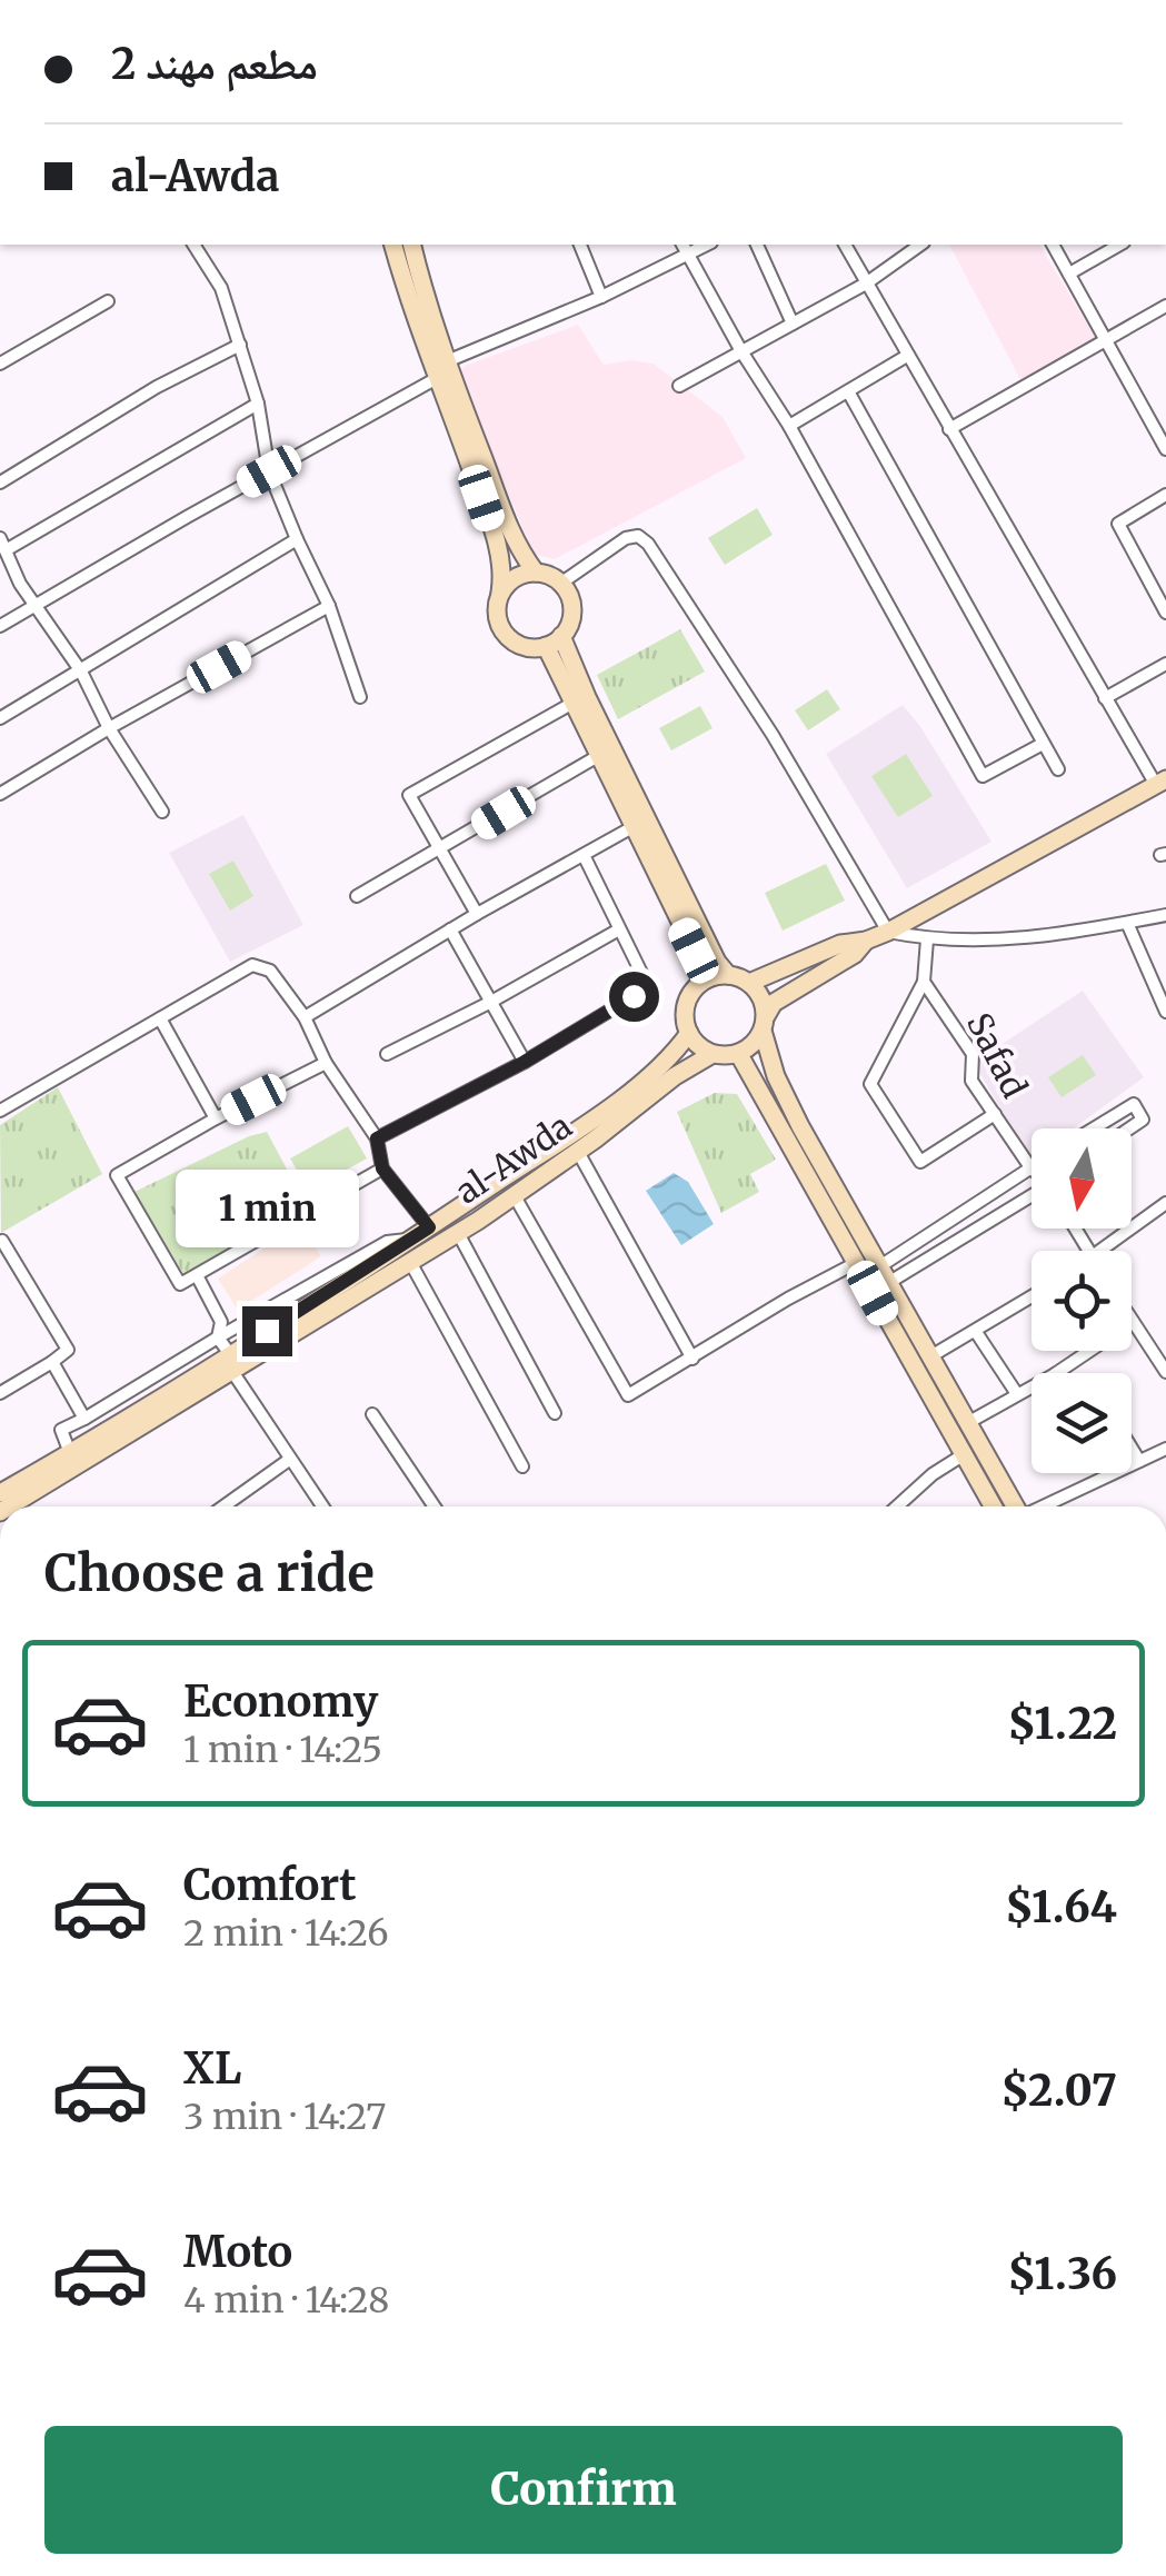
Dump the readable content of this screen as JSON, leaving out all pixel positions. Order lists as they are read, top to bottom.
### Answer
{
  "streets": {
    "main road": ["al-Awda"],
    "street": ["Safad"]
  },
  "north": "bottom",
  "page": {
    "banner": ["مطعم مهند 2", "al-Awda"],
    "bubble": "1 min",
    "heading": "Choose a ride",
    "list": [
      {
        "name": "Economy",
        "note": "1 min · 14:25",
        "value": "$1.22"
      },
      {
        "name": "Comfort",
        "note": "2 min · 14:26",
        "value": "$1.64"
      },
      {
        "name": "XL",
        "note": "3 min · 14:27",
        "value": "$2.07"
      },
      {
        "name": "Moto",
        "note": "4 min · 14:28",
        "value": "$1.36"
      }
    ],
    "buttons": "Confirm"
  }
}
